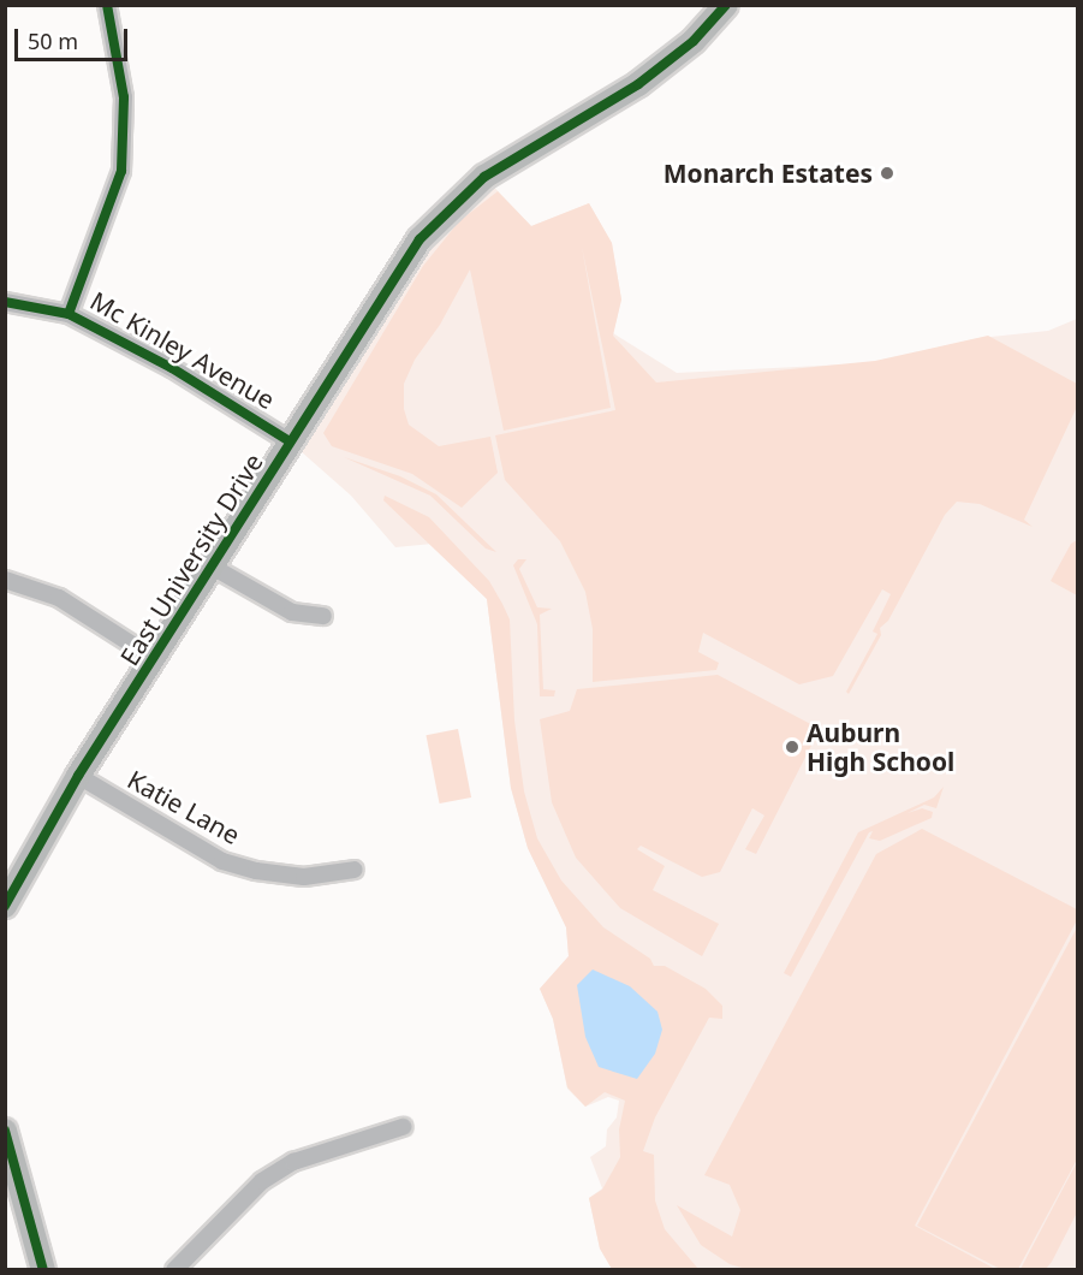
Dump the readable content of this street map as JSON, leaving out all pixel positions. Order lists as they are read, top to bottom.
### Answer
{
  "streets": {
    "main road": ["East University Drive"],
    "street": ["Mc Kinley Avenue", "Katie Lane"]
  },
  "crossings": [
    ["Mc Kinley Avenue", "East University Drive"],
    ["East University Drive", "Katie Lane"]
  ],
  "places": ["Monarch Estates", "Auburn High School"],
  "scale_bar": "50 m"
}
